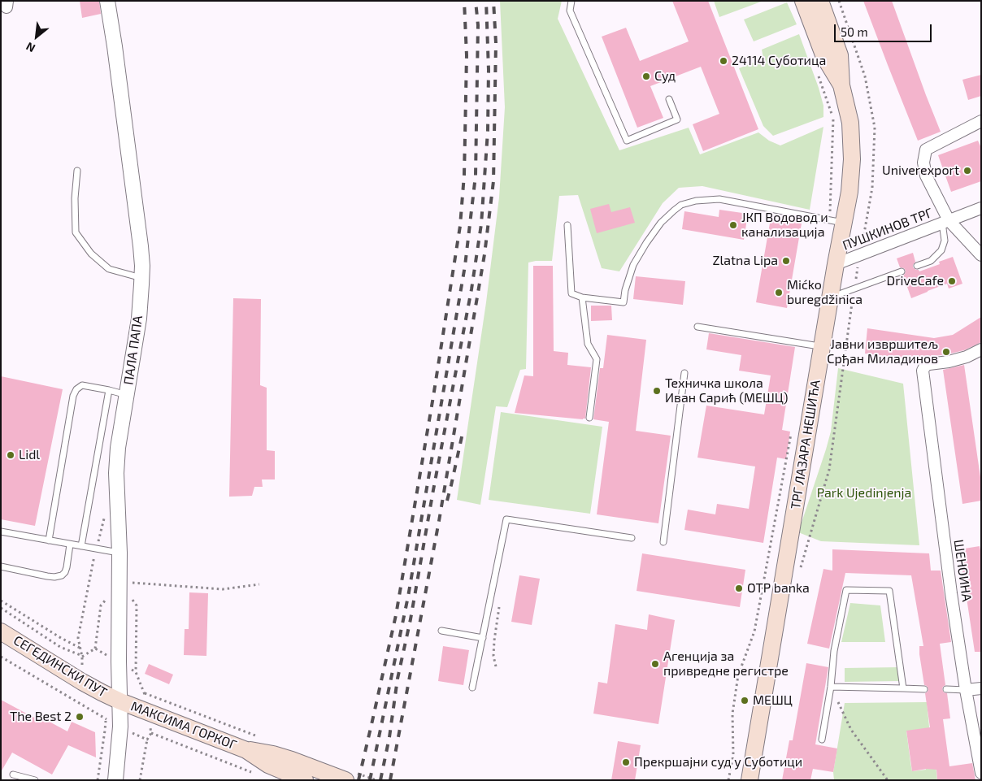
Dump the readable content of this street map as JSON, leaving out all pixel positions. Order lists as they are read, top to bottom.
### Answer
{
  "streets": {
    "main road": ["ТРГ ЛАЗАРА НЕШИЋА", "СЕГЕДИНСКИ ПУТ", "МАКСИМА ГОРКОГ"],
    "street": ["ПУШКИНОВ ТРГ", "ПАЛА ПАПА", "ШЕНОИНА"]
  },
  "crossings": [
    ["ПУШКИНОВ ТРГ", "ТРГ ЛАЗАРА НЕШИЋА"],
    ["ПАЛА ПАПА", "СЕГЕДИНСКИ ПУТ"],
    ["ПАЛА ПАПА", "МАКСИМА ГОРКОГ"],
    ["СЕГЕДИНСКИ ПУТ", "МАКСИМА ГОРКОГ"]
  ],
  "parks": ["Park Ujedinjenja"],
  "places": [
    "24114 Суботица",
    "Суд",
    "Univerexport",
    "ЈКП Водовод и канализација",
    "Zlatna Lipa",
    "DriveCafe",
    "Mićko buregdžinica",
    "Јавни извршитељ Срђан Миладинов",
    "Техничка школа Иван Сарић (МЕШЦ)",
    "Lidl",
    "OTP banka",
    "Агенција за привредне регистре",
    "МЕШЦ",
    "The Best 2",
    "Прекршајни суд у Суботици"
  ],
  "scale_bar": "50 m",
  "north": "bottom left"
}
